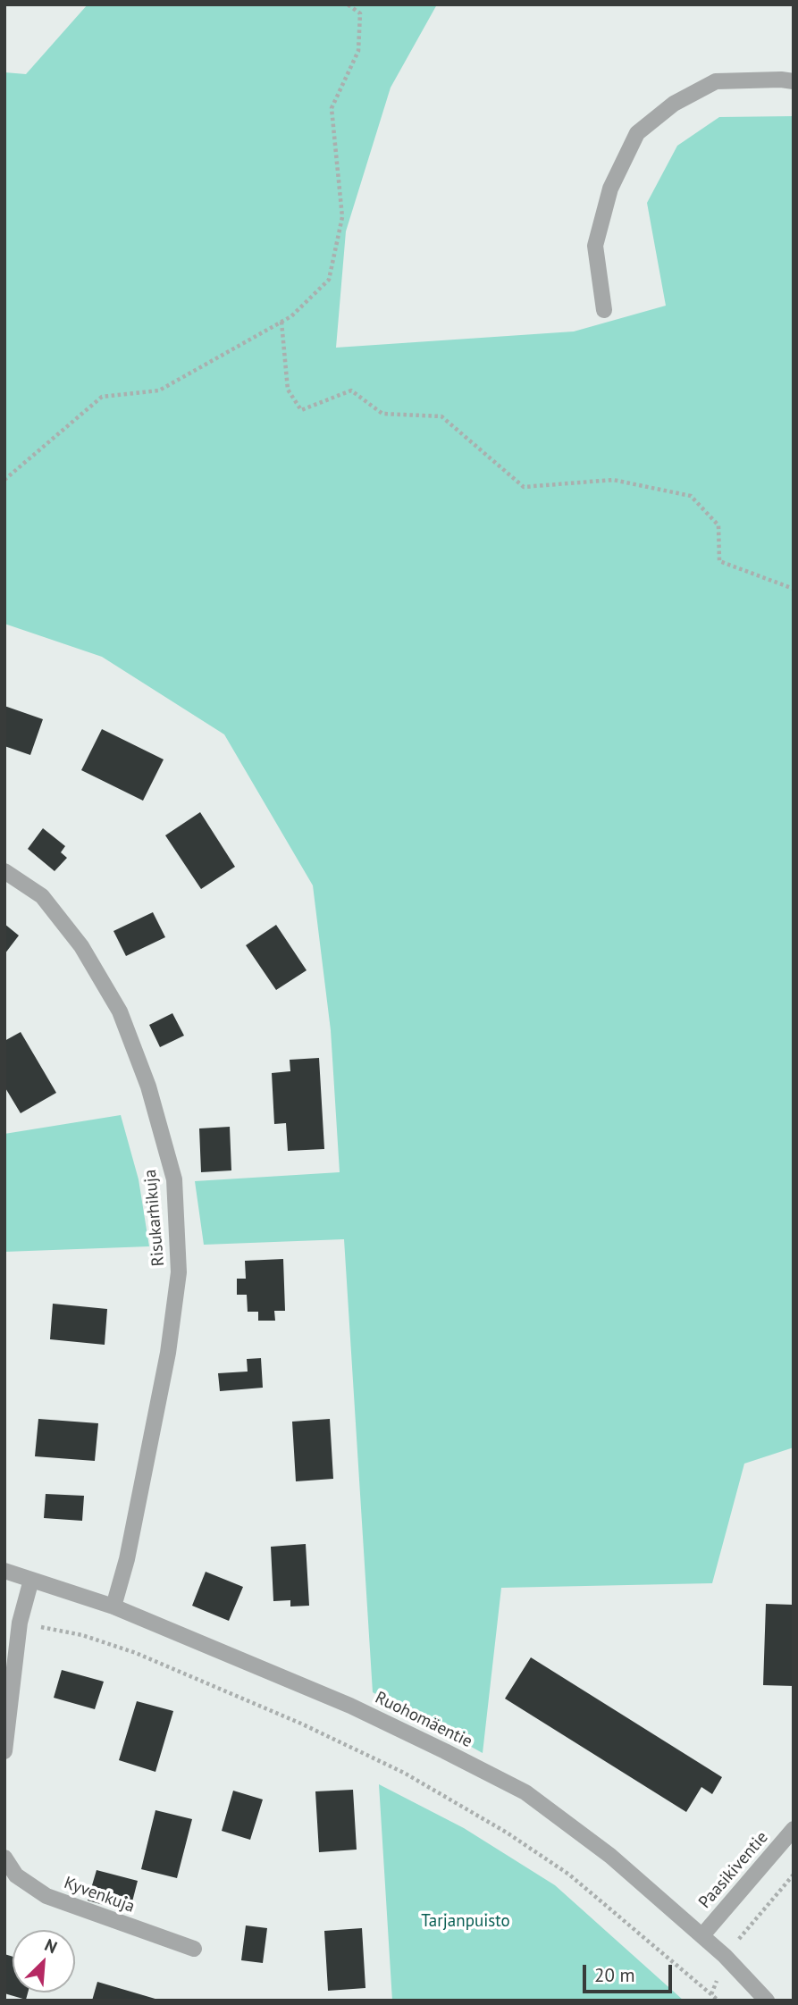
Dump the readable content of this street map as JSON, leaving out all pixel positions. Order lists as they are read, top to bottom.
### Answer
{
  "streets": {
    "street": [
      "Risukarhikuja",
      "Ruohomäentie",
      "Paasikiventie",
      "Kyvenkuja"
    ]
  },
  "crossings": [
    ["Risukarhikuja", "Ruohomäentie"],
    ["Ruohomäentie", "Paasikiventie"]
  ],
  "parks": ["Tarjanpuisto"],
  "scale_bar": "20 m",
  "north": "top right"
}
